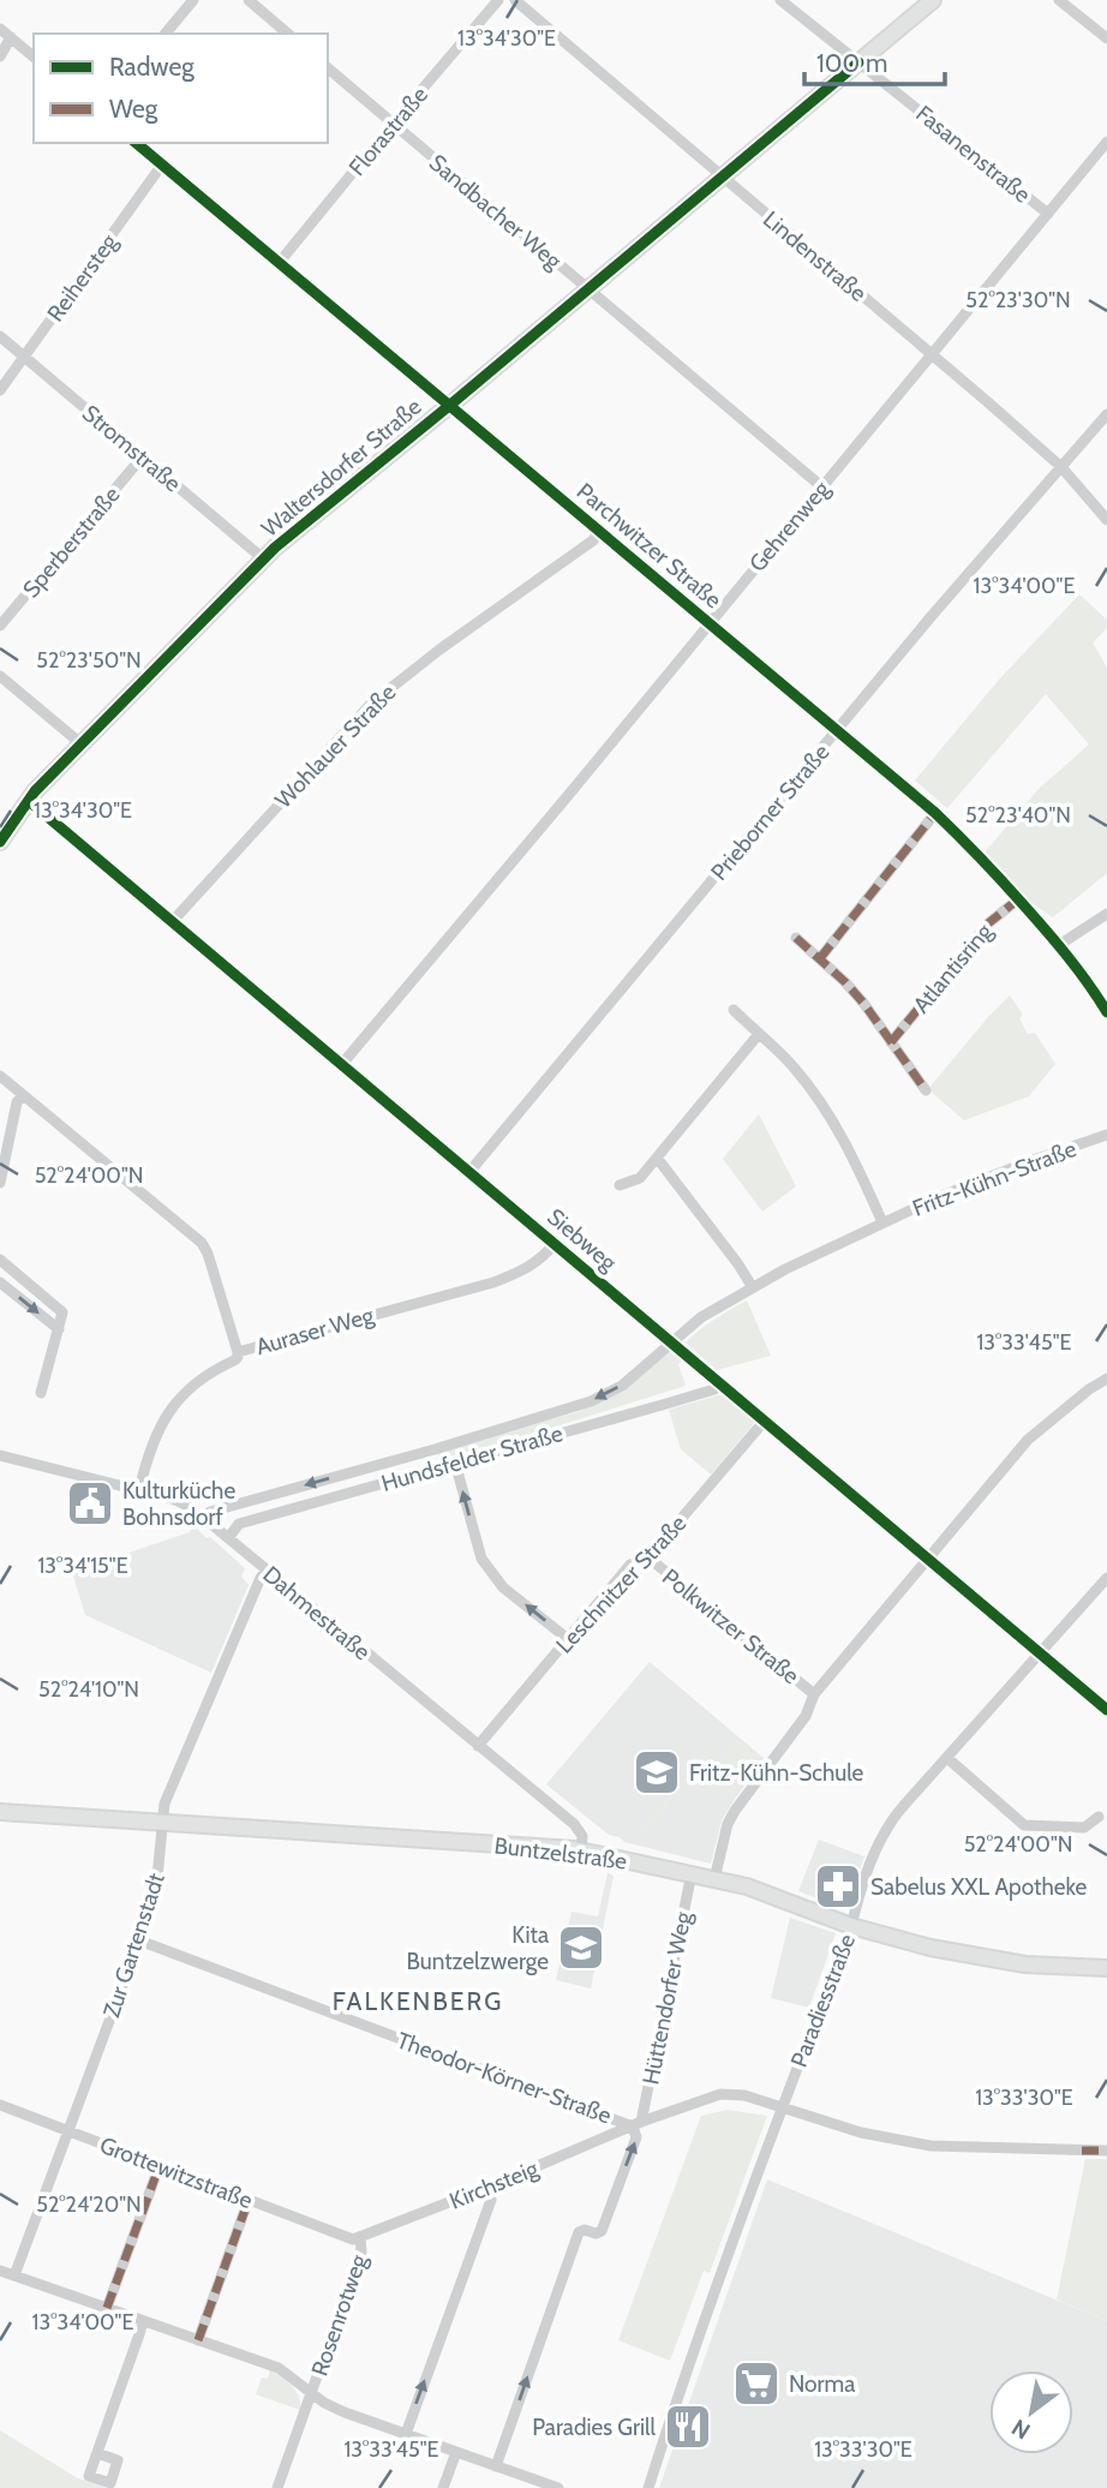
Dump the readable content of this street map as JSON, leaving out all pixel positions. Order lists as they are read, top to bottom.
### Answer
{
  "streets": {
    "street": [
      "Florastraße",
      "Fasanenstraße",
      "Sandbacher Weg",
      "Lindenstraße",
      "Reihersteg",
      "Stromstraße",
      "Waltersdorfer Straße",
      "Gehrenweg",
      "Sperberstraße",
      "Parchwitzer Straße",
      "Wohlauer Straße",
      "Prieborner Straße",
      "Atlantisring",
      "Fritz-Kühn-Straße",
      "Siebweg",
      "Auraser Weg",
      "Hundsfelder Straße",
      "Leschnitzer Straße",
      "Dahmestraße",
      "Polkwitzer Straße",
      "Buntzelstraße",
      "Zur Gartenstadt",
      "Hüttendorfer Weg",
      "Paradiesstraße",
      "Theodor-Körner-Straße",
      "Grottewitzstraße",
      "Kirchsteig",
      "Rosenrotweg"
    ]
  },
  "crossings": [
    ["Florastraße", "Sandbacher Weg"],
    ["Florastraße", "Parchwitzer Straße"],
    ["Fasanenstraße", "Waltersdorfer Straße"],
    ["Fasanenstraße", "Gehrenweg"],
    ["Sandbacher Weg", "Waltersdorfer Straße"],
    ["Sandbacher Weg", "Gehrenweg"],
    ["Lindenstraße", "Waltersdorfer Straße"],
    ["Lindenstraße", "Gehrenweg"],
    ["Lindenstraße", "Prieborner Straße"],
    ["Reihersteg", "Stromstraße"],
    ["Reihersteg", "Parchwitzer Straße"],
    ["Stromstraße", "Waltersdorfer Straße"],
    ["Stromstraße", "Sperberstraße"],
    ["Waltersdorfer Straße", "Parchwitzer Straße"],
    ["Waltersdorfer Straße", "Siebweg"],
    ["Gehrenweg", "Parchwitzer Straße"],
    ["Gehrenweg", "Siebweg"],
    ["Parchwitzer Straße", "Wohlauer Straße"],
    ["Parchwitzer Straße", "Prieborner Straße"],
    ["Parchwitzer Straße", "Atlantisring"],
    ["Wohlauer Straße", "Siebweg"],
    ["Prieborner Straße", "Siebweg"],
    ["Fritz-Kühn-Straße", "Siebweg"],
    ["Fritz-Kühn-Straße", "Hundsfelder Straße"],
    ["Siebweg", "Auraser Weg"],
    ["Siebweg", "Hundsfelder Straße"],
    ["Siebweg", "Leschnitzer Straße"],
    ["Siebweg", "Paradiesstraße"],
    ["Auraser Weg", "Dahmestraße"],
    ["Hundsfelder Straße", "Dahmestraße"],
    ["Leschnitzer Straße", "Dahmestraße"],
    ["Leschnitzer Straße", "Polkwitzer Straße"],
    ["Dahmestraße", "Buntzelstraße"],
    ["Dahmestraße", "Zur Gartenstadt"],
    ["Buntzelstraße", "Zur Gartenstadt"],
    ["Buntzelstraße", "Hüttendorfer Weg"],
    ["Buntzelstraße", "Paradiesstraße"],
    ["Zur Gartenstadt", "Theodor-Körner-Straße"],
    ["Zur Gartenstadt", "Grottewitzstraße"],
    ["Hüttendorfer Weg", "Theodor-Körner-Straße"],
    ["Hüttendorfer Weg", "Kirchsteig"],
    ["Paradiesstraße", "Kirchsteig"],
    ["Theodor-Körner-Straße", "Kirchsteig"],
    ["Grottewitzstraße", "Kirchsteig"],
    ["Grottewitzstraße", "Rosenrotweg"],
    ["Kirchsteig", "Rosenrotweg"]
  ],
  "districts": ["FALKENBERG"],
  "places": {
    "public building": ["Kulturküche Bohnsdorf"],
    "school or university": ["Fritz-Kühn-Schule", "Kita Buntzelzwerge"],
    "pharmacy": ["Sabelus XXL Apotheke"],
    "supermarket": ["Norma"],
    "restaurant": ["Paradies Grill"]
  },
  "legend": ["Radweg", "Weg"],
  "scale_bar": "100 m",
  "north": "bottom left",
  "coordinates": [
    "13°34'30\"E",
    "52°23'30\"N",
    "13°34'00\"E",
    "52°23'50\"N",
    "52°23'40\"N",
    "52°24'00\"N",
    "13°33'45\"E",
    "13°34'15\"E",
    "52°24'10\"N",
    "13°33'30\"E",
    "52°24'20\"N"
  ]
}
